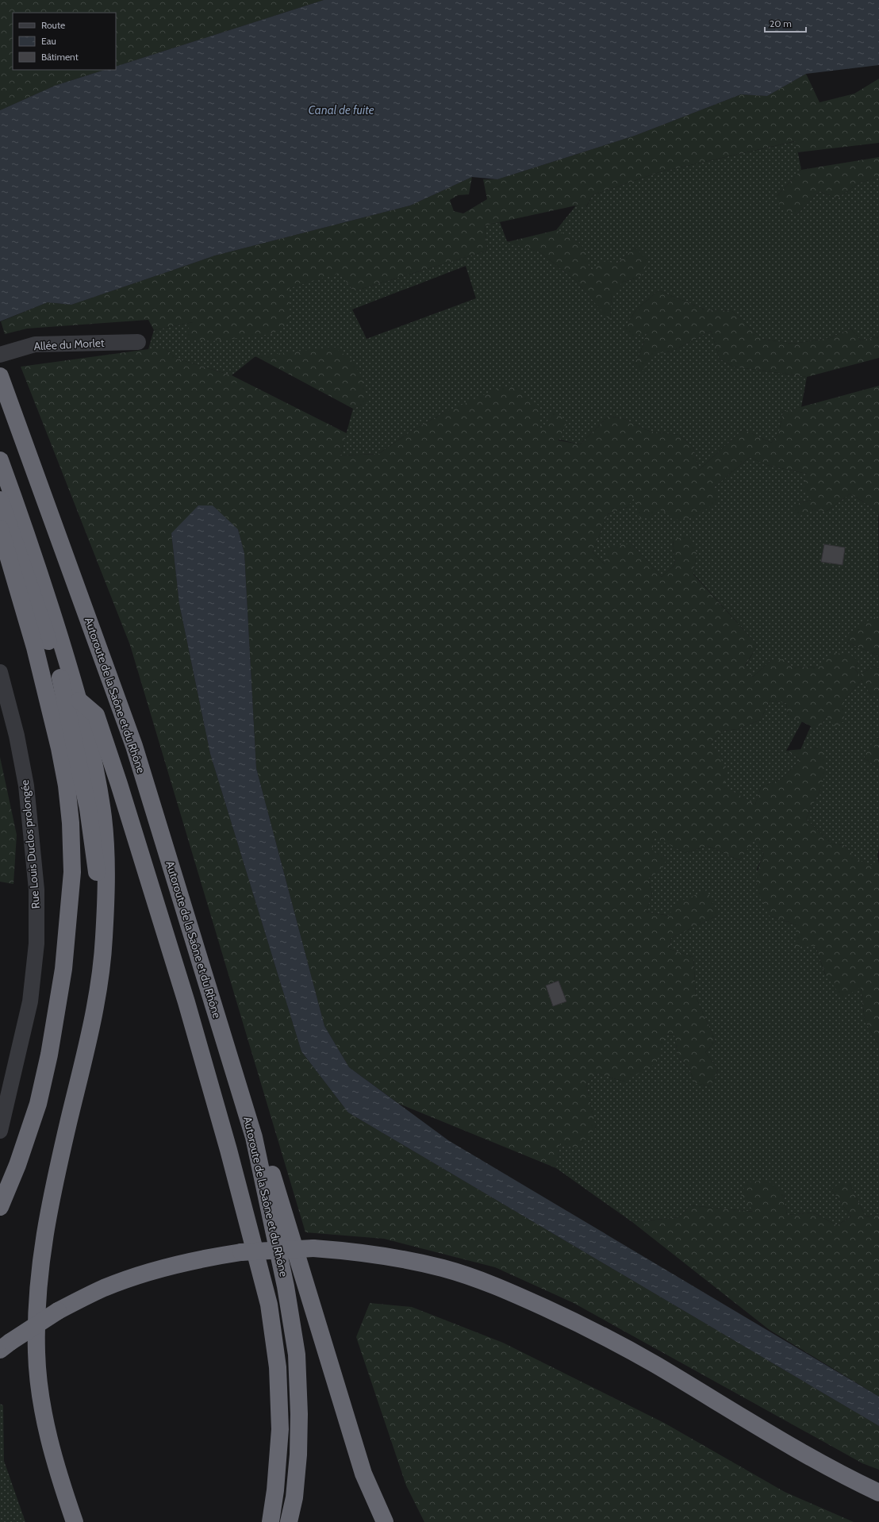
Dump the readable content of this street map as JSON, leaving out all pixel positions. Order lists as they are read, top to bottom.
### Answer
{
  "streets": {
    "highway": ["Autoroute de la Saône et du Rhône"],
    "street": ["Allée du Morlet", "Rue Louis Duclos prolongée"]
  },
  "water": ["Canal de fuite"],
  "legend": ["Route", "Eau", "Bâtiment"],
  "scale_bar": "20 m"
}
